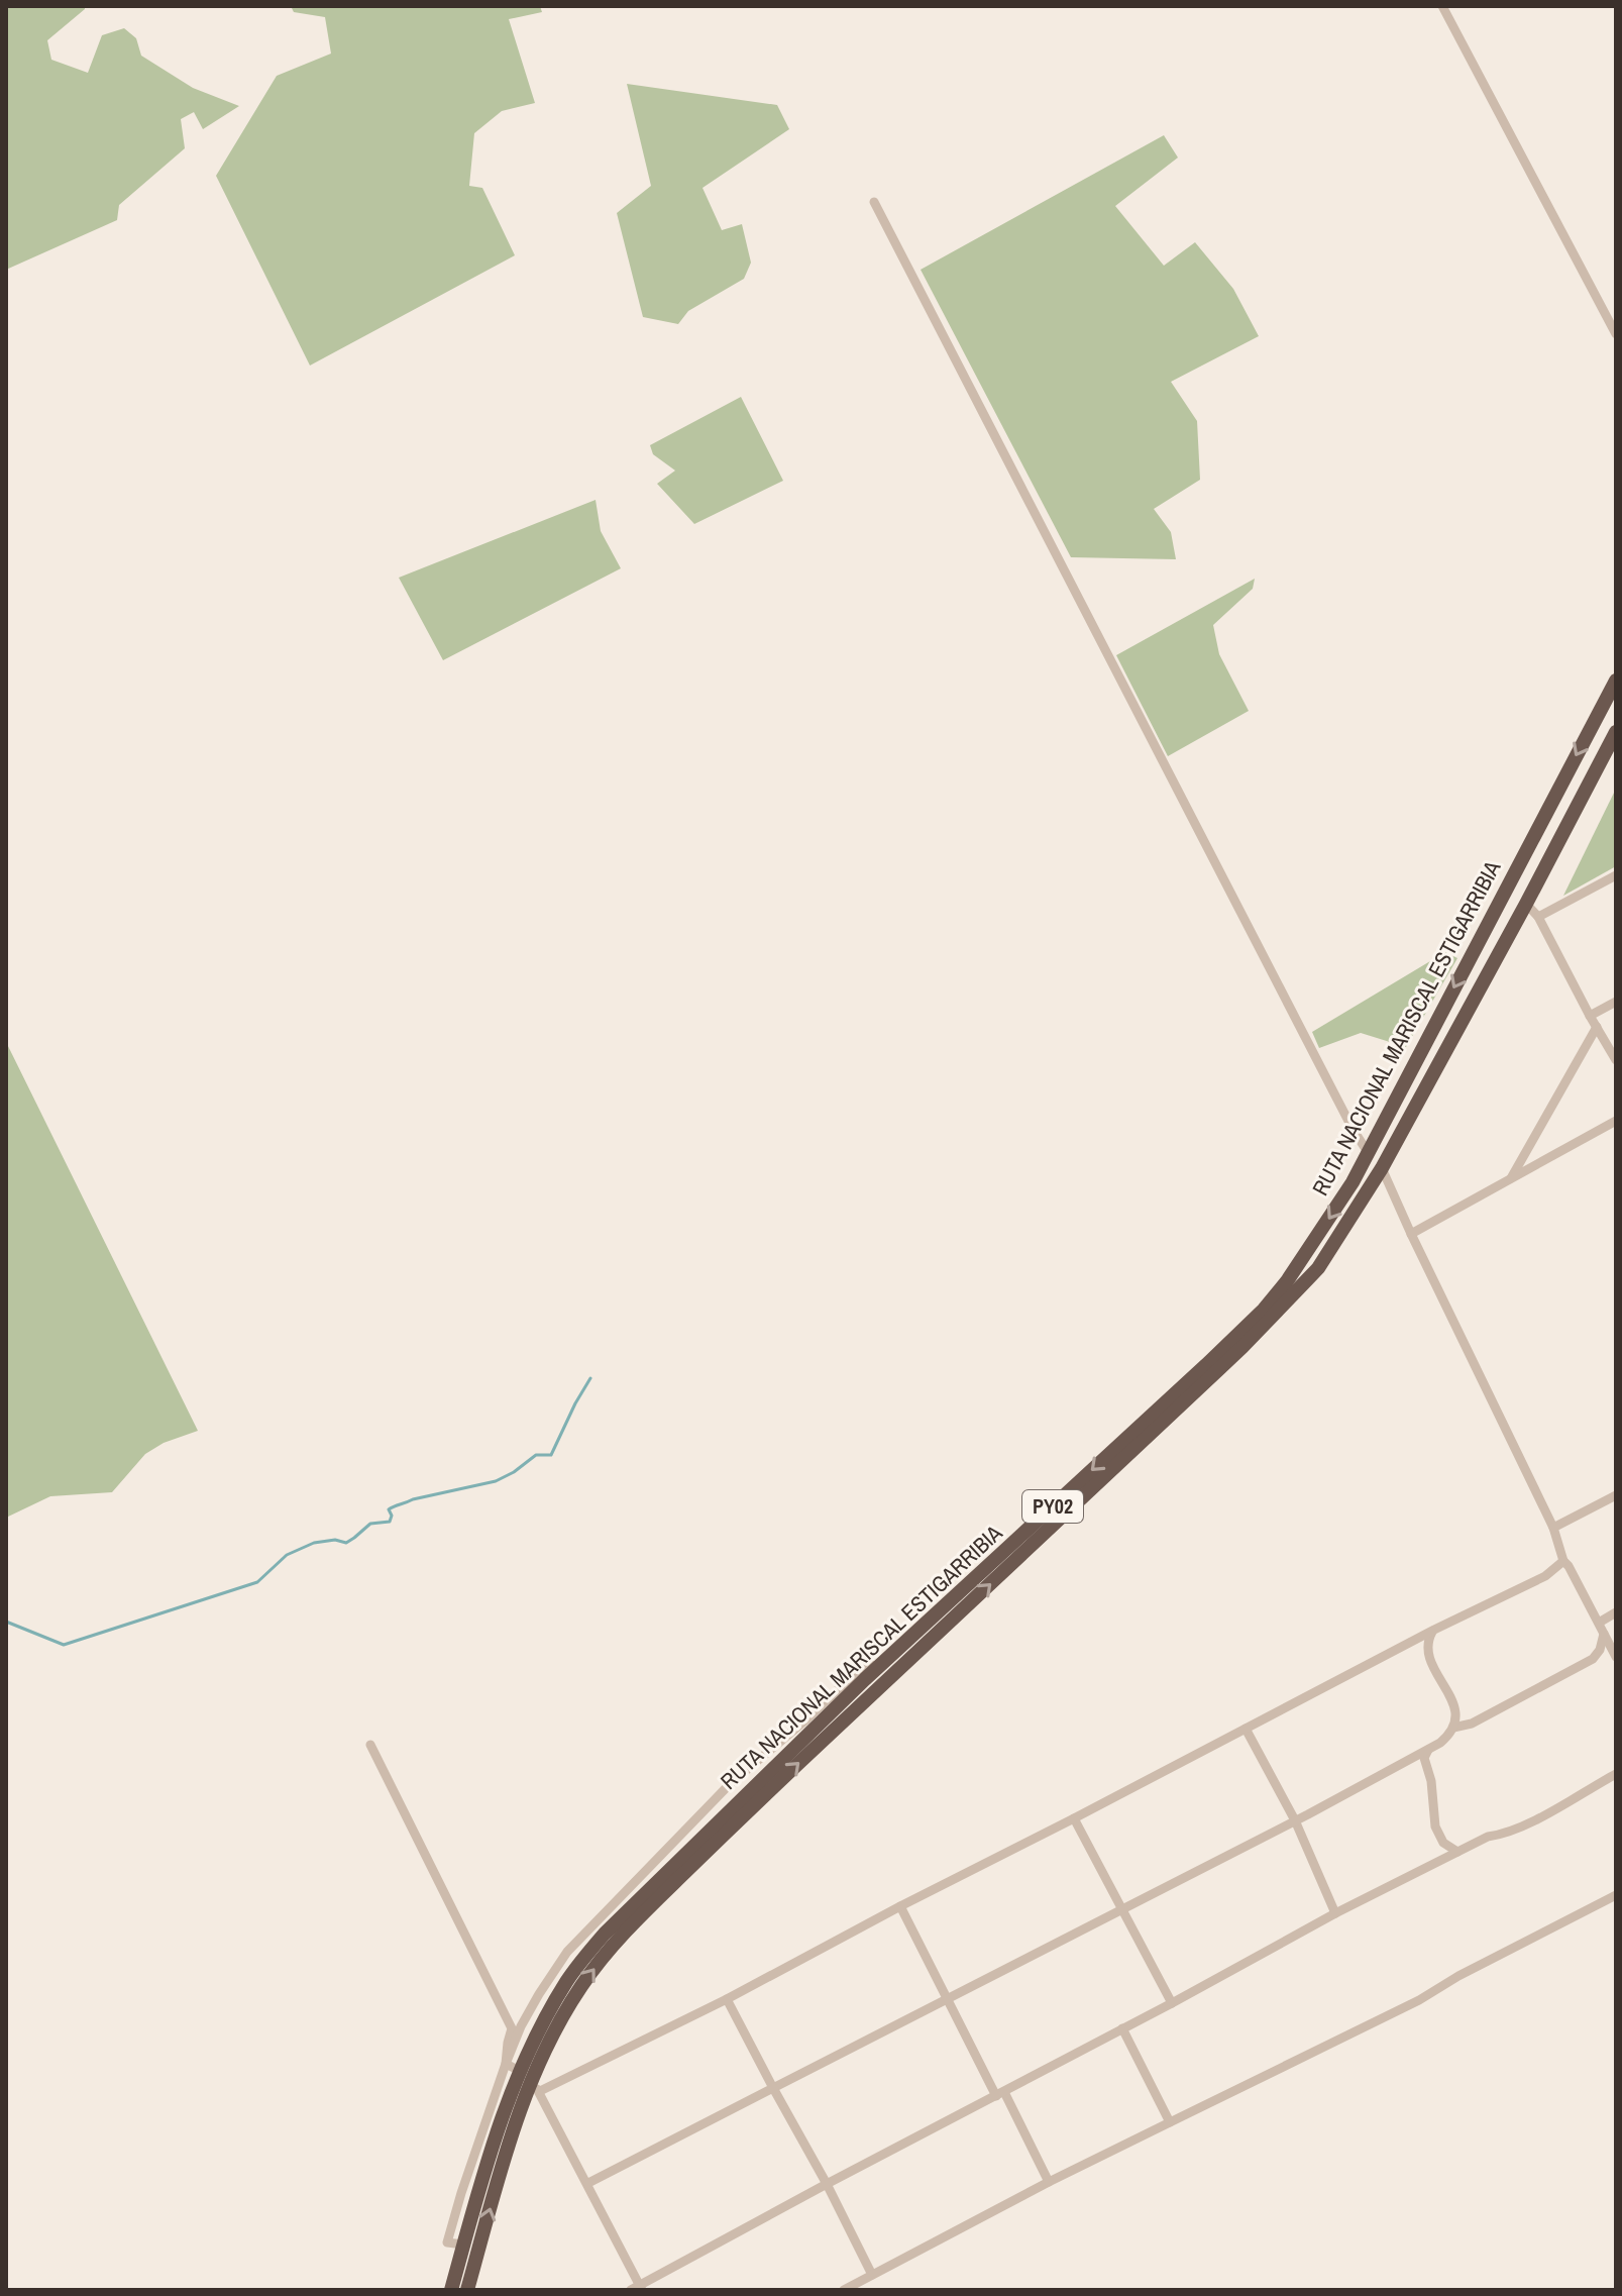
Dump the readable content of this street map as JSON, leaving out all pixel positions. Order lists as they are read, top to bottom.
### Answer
{
  "streets": {
    "highway": ["RUTA NACIONAL MARISCAL ESTIGARRIBIA", "PY02"]
  }
}
